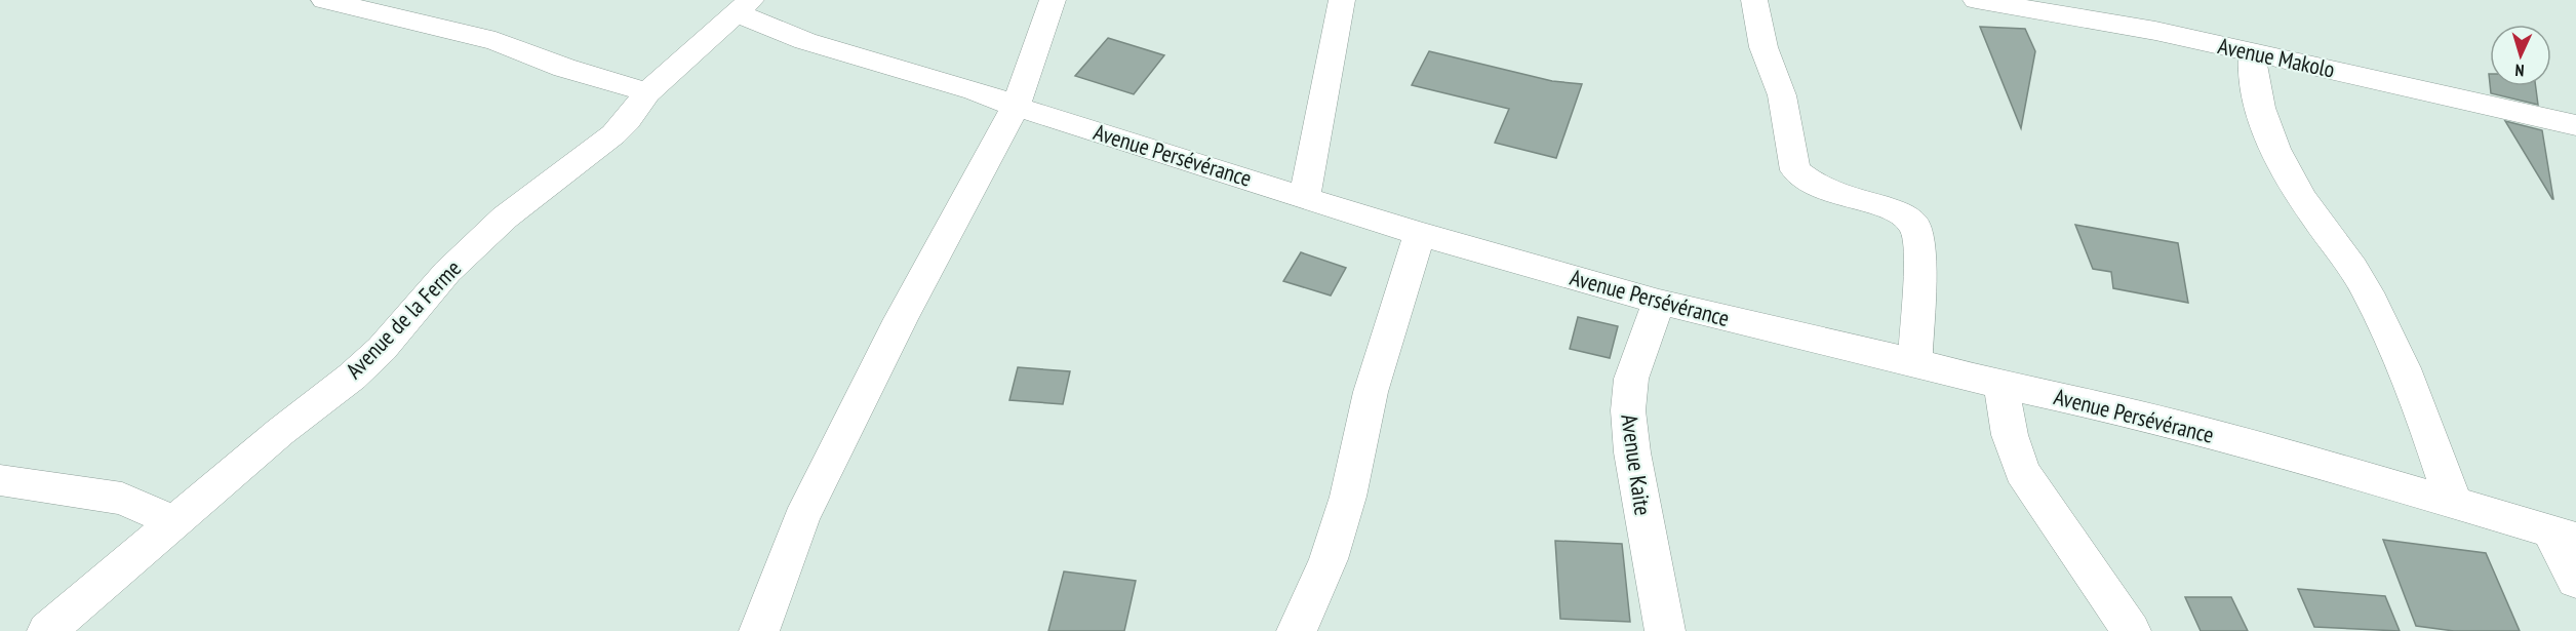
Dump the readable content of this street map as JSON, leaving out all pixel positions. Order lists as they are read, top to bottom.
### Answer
{
  "streets": {
    "street": [
      "Avenue Makolo",
      "Avenue Persévérance",
      "Avenue de la Ferme",
      "Avenue Kaite"
    ]
  },
  "crossings": [
    ["Avenue Persévérance", "Avenue de la Ferme"],
    ["Avenue Persévérance", "Avenue Kaite"]
  ],
  "north": "bottom"
}
